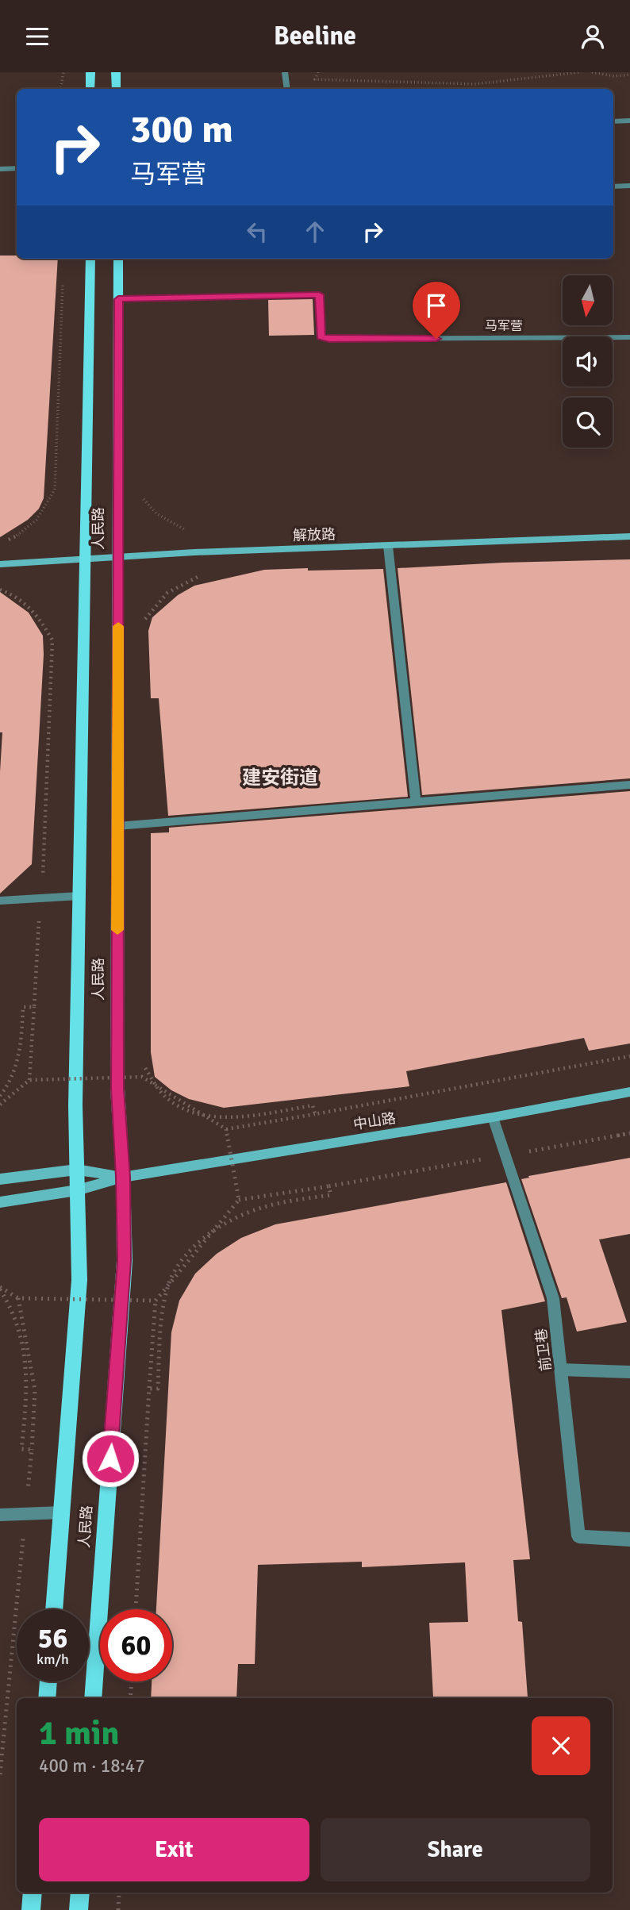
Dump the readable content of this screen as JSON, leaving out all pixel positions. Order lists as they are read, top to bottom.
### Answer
{
  "streets": {
    "main road": ["人民路"],
    "street": [
      "马军营",
      "解放路",
      "中山路",
      "前卫巷"
    ]
  },
  "crossings": [
    ["马军营", "人民路"],
    ["人民路", "解放路"],
    ["人民路", "中山路"],
    ["中山路", "前卫巷"]
  ],
  "districts": ["建安街道"],
  "north": "bottom",
  "page": {
    "header": "Beeline",
    "turn": ["300 m", "马军营"],
    "speed": "56 km/h",
    "limit": "60",
    "heading": ["1 min", "400 m · 18:47"],
    "buttons": ["Exit", "Share"]
  }
}
